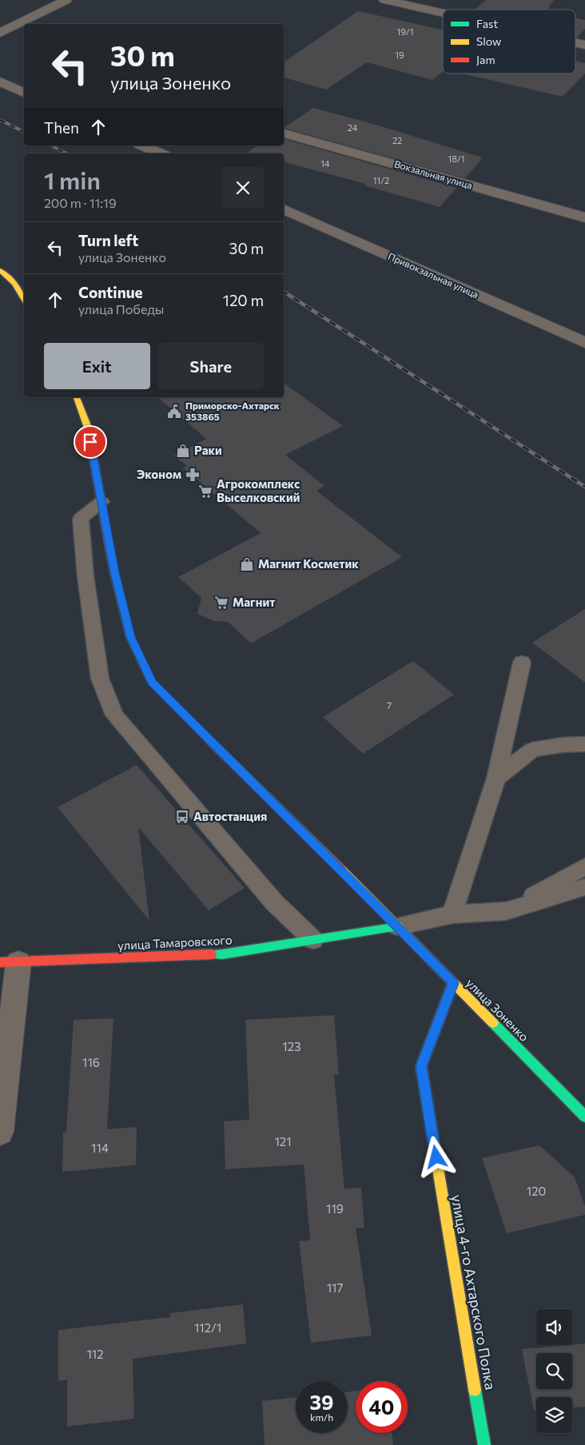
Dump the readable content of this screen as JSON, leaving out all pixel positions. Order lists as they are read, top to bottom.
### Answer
{
  "streets": {
    "street": [
      "Вокзальная улица",
      "Привокзальная улица",
      "улица Тамаровского",
      "улица Зоненко",
      "улица 4-го Ахтарского Полка"
    ]
  },
  "crossings": [
    ["улица Тамаровского", "улица Зоненко"],
    ["улица Зоненко", "улица 4-го Ахтарского Полка"]
  ],
  "places": {
    "public building": ["Приморско-Ахтарск 353865"],
    "shop": ["Раки", "Магнит Косметик"],
    "pharmacy": ["Эконом"],
    "supermarket": ["Агрокомплекс Выселковский", "Магнит"],
    "bus stop": ["Автостанция"]
  },
  "house_numbers": [
    "19/1",
    "19",
    "24",
    "22",
    "18/1",
    "14",
    "11/2",
    "7",
    "123",
    "116",
    "121",
    "114",
    "120",
    "119",
    "117",
    "112/1",
    "112"
  ],
  "legend": ["Fast", "Slow", "Jam"],
  "page": {
    "turn": ["30 m", "улица Зоненко"],
    "then": "Then",
    "heading": ["1 min", "200 m · 11:19"],
    "list": [
      {
        "name": "Turn left",
        "note": "улица Зоненко",
        "value": "30 m"
      },
      {
        "name": "Continue",
        "note": "улица Победы",
        "value": "120 m"
      }
    ],
    "buttons": ["Exit", "Share"],
    "speed": "39 km/h",
    "limit": "40"
  }
}
